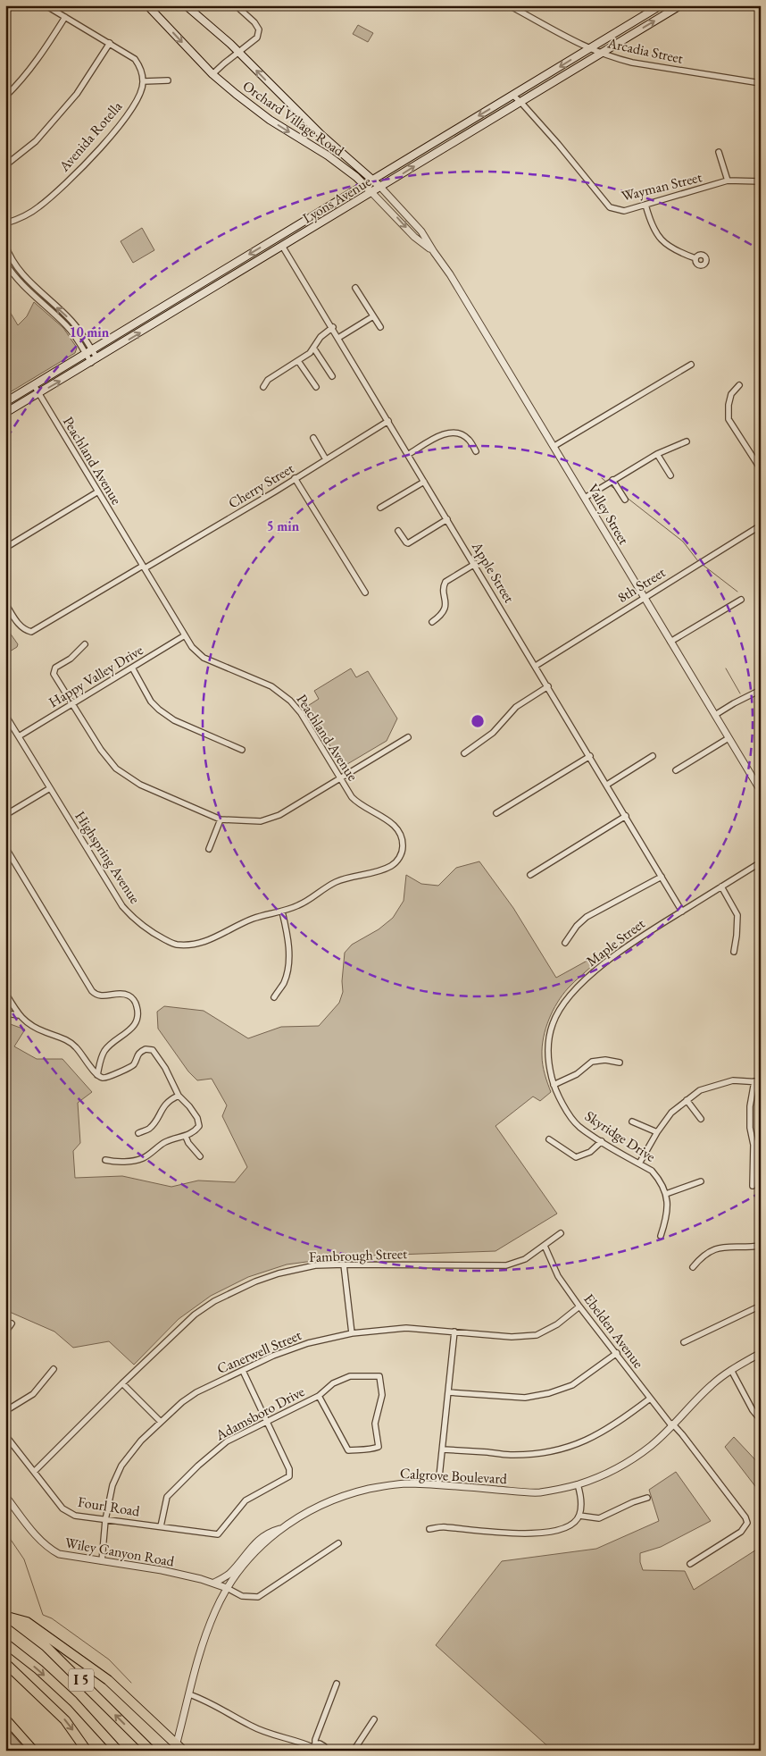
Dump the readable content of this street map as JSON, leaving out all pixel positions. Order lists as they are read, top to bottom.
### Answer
{
  "streets": {
    "highway": ["I 5"],
    "main road": ["Orchard Village Road", "Lyons Avenue"],
    "street": [
      "Arcadia Street",
      "Avenida Rotella",
      "Wayman Street",
      "Peachland Avenue",
      "Cherry Street",
      "Valley Street",
      "Apple Street",
      "8th Street",
      "Happy Valley Drive",
      "Highspring Avenue",
      "Maple Street",
      "Skyridge Drive",
      "Fambrough Street",
      "Ebelden Avenue",
      "Canerwell Street",
      "Adamsboro Drive",
      "Calgrove Boulevard",
      "Fourl Road",
      "Wiley Canyon Road"
    ]
  },
  "crossings": [
    ["Arcadia Street", "Lyons Avenue"],
    ["Orchard Village Road", "Lyons Avenue"],
    ["Orchard Village Road", "Valley Street"],
    ["Wayman Street", "Lyons Avenue"],
    ["Lyons Avenue", "Peachland Avenue"],
    ["Lyons Avenue", "Valley Street"],
    ["Lyons Avenue", "Apple Street"],
    ["Peachland Avenue", "Cherry Street"],
    ["Peachland Avenue", "Happy Valley Drive"],
    ["Peachland Avenue", "Highspring Avenue"],
    ["Cherry Street", "Apple Street"],
    ["Valley Street", "8th Street"],
    ["Apple Street", "8th Street"],
    ["Apple Street", "Maple Street"],
    ["Happy Valley Drive", "Highspring Avenue"],
    ["Maple Street", "Skyridge Drive"],
    ["Fambrough Street", "Ebelden Avenue"],
    ["Fambrough Street", "Fourl Road"],
    ["Ebelden Avenue", "Canerwell Street"],
    ["Ebelden Avenue", "Calgrove Boulevard"],
    ["Canerwell Street", "Fourl Road"],
    ["Canerwell Street", "Wiley Canyon Road"],
    ["Adamsboro Drive", "Fourl Road"],
    ["Calgrove Boulevard", "Wiley Canyon Road"]
  ],
  "rings": ["10 min", "5 min"]
}
